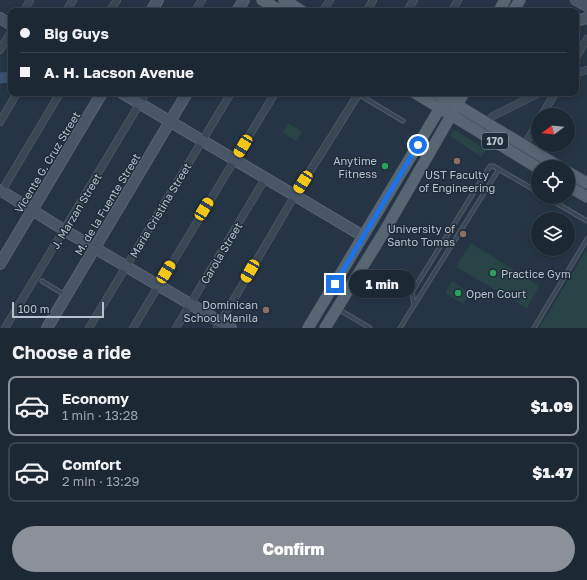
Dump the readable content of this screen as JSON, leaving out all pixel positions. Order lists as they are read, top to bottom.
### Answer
{
  "streets": {
    "main road": ["170"],
    "street": [
      "Vicente G. Cruz Street",
      "M. de la Fuente Street",
      "Maria Cristina Street",
      "J. Marzan Street",
      "Carola Street"
    ]
  },
  "places": [
    "UST Faculty of Engineering",
    "Anytime Fitness",
    "University of Santo Tomas",
    "Practice Gym",
    "Open Court",
    "Dominican School Manila"
  ],
  "scale_bar": "100 m",
  "north": "left",
  "page": {
    "banner": ["Big Guys", "A. H. Lacson Avenue"],
    "bubble": "1 min",
    "scale": "100 m",
    "heading": "Choose a ride",
    "list": [
      {
        "name": "Economy",
        "note": "1 min · 13:28",
        "value": "$1.09"
      },
      {
        "name": "Comfort",
        "note": "2 min · 13:29",
        "value": "$1.47"
      }
    ],
    "buttons": "Confirm"
  }
}
